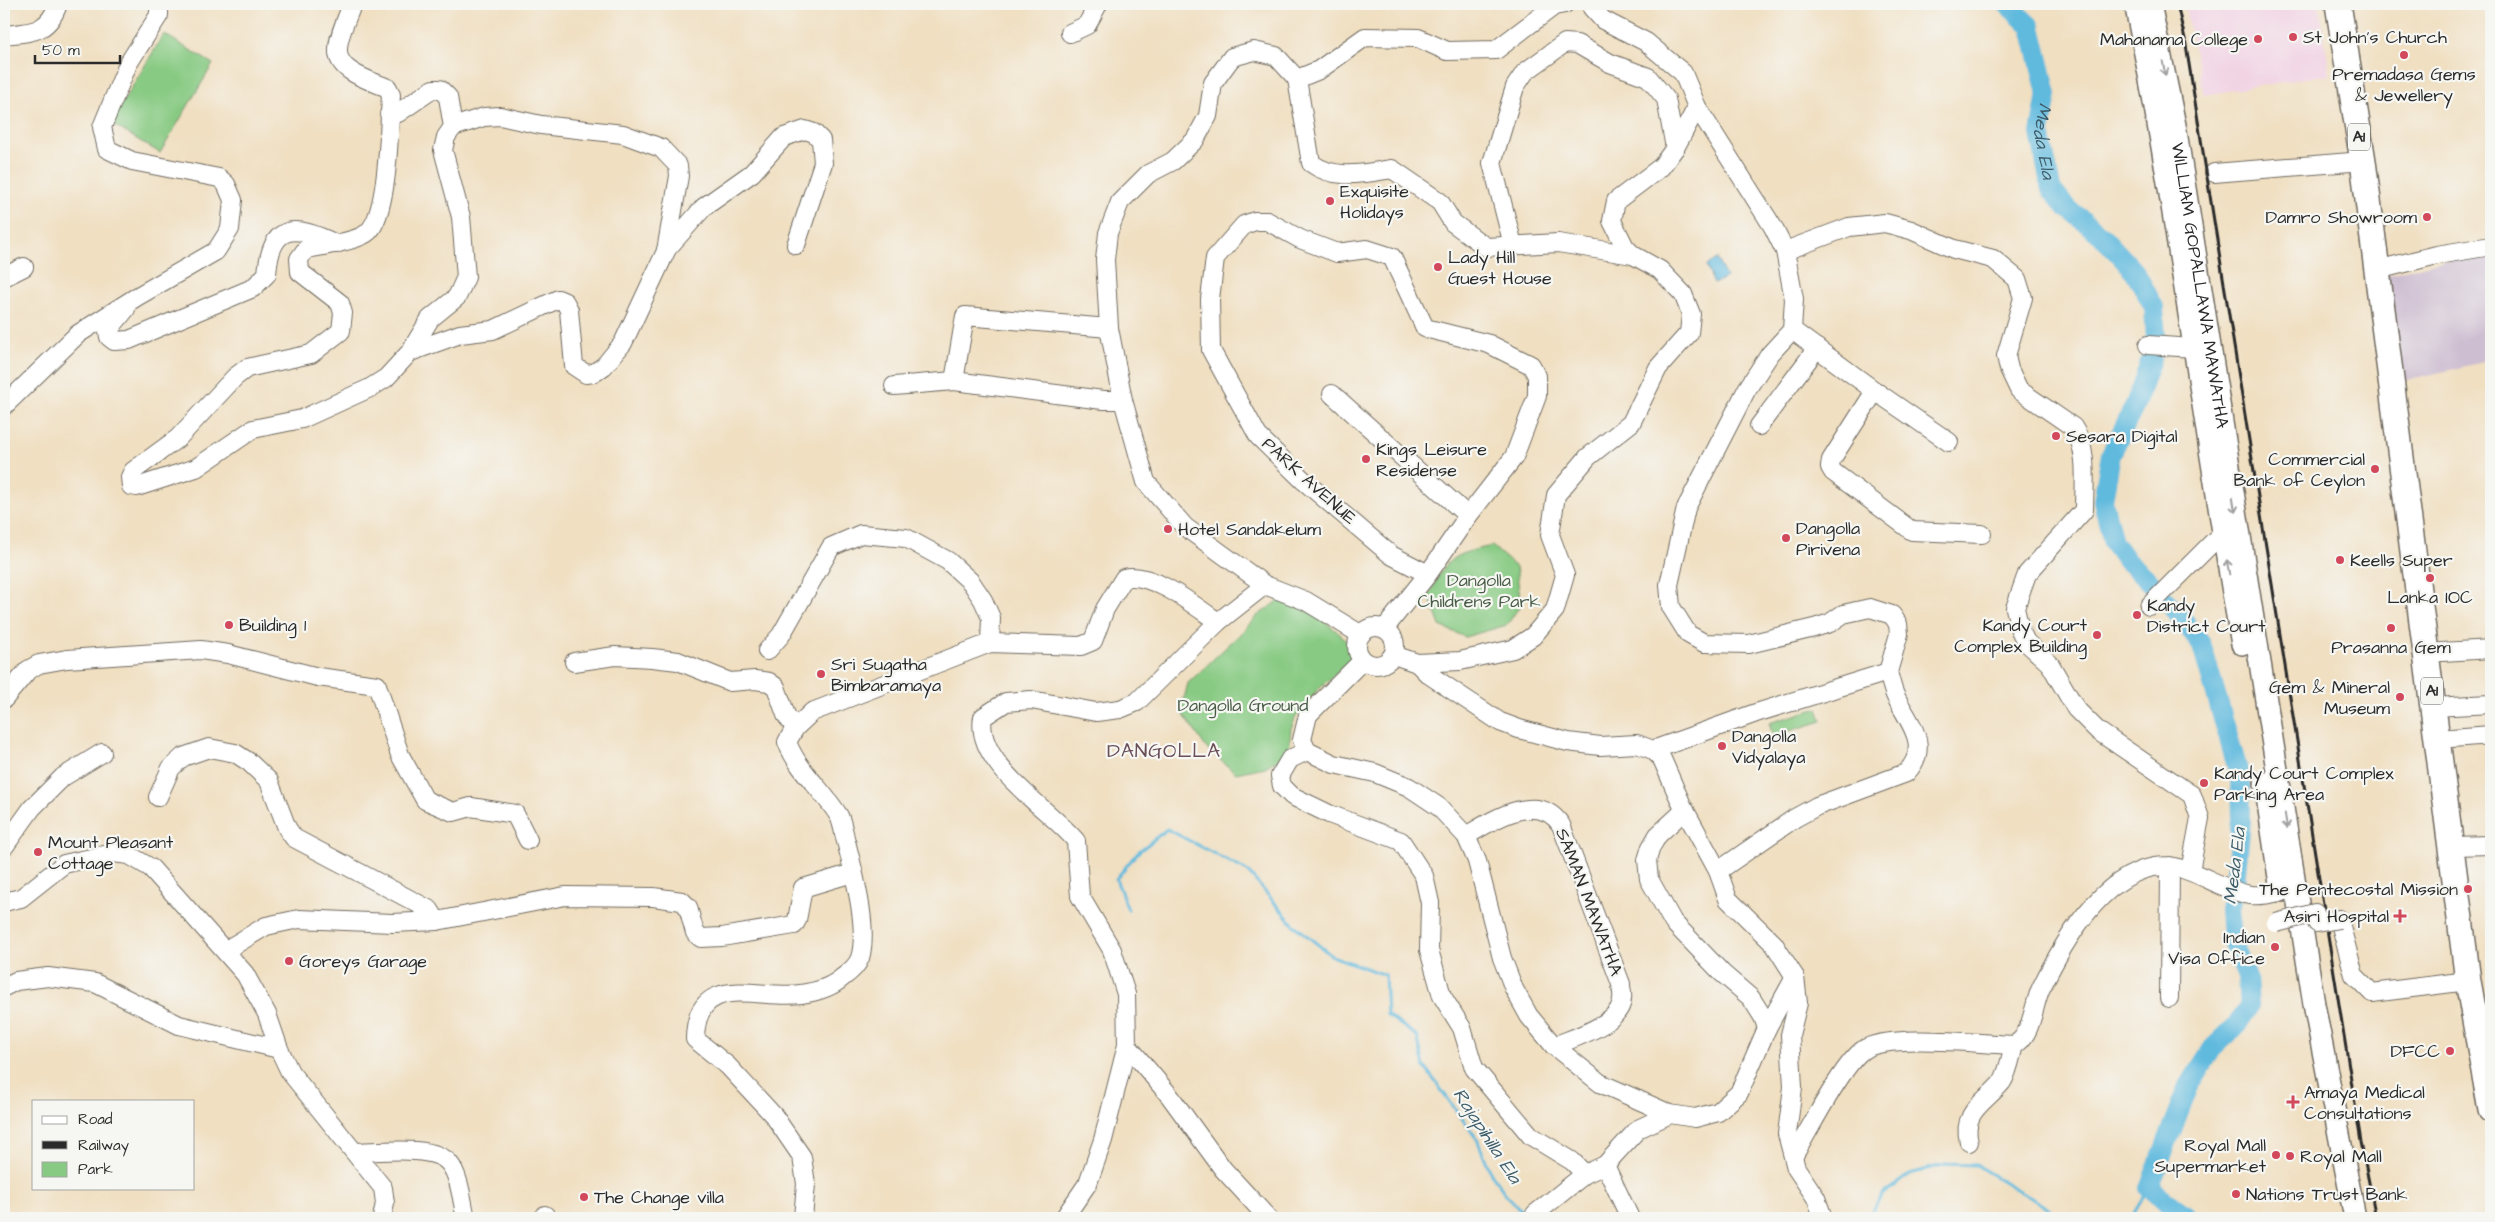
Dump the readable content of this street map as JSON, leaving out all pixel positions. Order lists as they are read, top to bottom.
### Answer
{
  "streets": {
    "highway": ["A1"],
    "main road": ["WILLIAM GOPALLAWA MAWATHA"],
    "street": ["PARK AVENUE", "SAMAN MAWATHA"]
  },
  "districts": ["DANGOLLA"],
  "water": ["Meda Ela", "Rajapihilla Ela"],
  "parks": ["Dangolla Childrens Park", "Dangolla Ground"],
  "places": {
    "other": [
      "St John's Church",
      "Mahanama College",
      "Premadasa Gems & Jewellery",
      "Exquisite Holidays",
      "Damro Showroom",
      "Lady Hill Guest House",
      "Sesara Digital",
      "Kings Leisure Residense",
      "Commercial Bank of Ceylon",
      "Hotel Sandakelum",
      "Dangolla Pirivena",
      "Keells Super",
      "Lanka IOC",
      "Kandy District Court",
      "Building 1",
      "Prasanna Gem",
      "Kandy Court Complex Building",
      "Sri Sugatha Bimbaramaya",
      "Gem & Mineral Museum",
      "Dangolla Vidyalaya",
      "Kandy Court Complex Parking Area",
      "Mount Pleasant Cottage",
      "The Pentecostal Mission",
      "Indian Visa Office",
      "Goreys Garage",
      "DFCC",
      "Royal Mall Supermarket",
      "Royal Mall",
      "Nations Trust Bank",
      "The Change villa"
    ],
    "health": ["Asiri Hospital", "Amaya Medical Consultations"]
  },
  "legend": ["Road", "Railway", "Park"],
  "scale_bar": "50 m"
}
